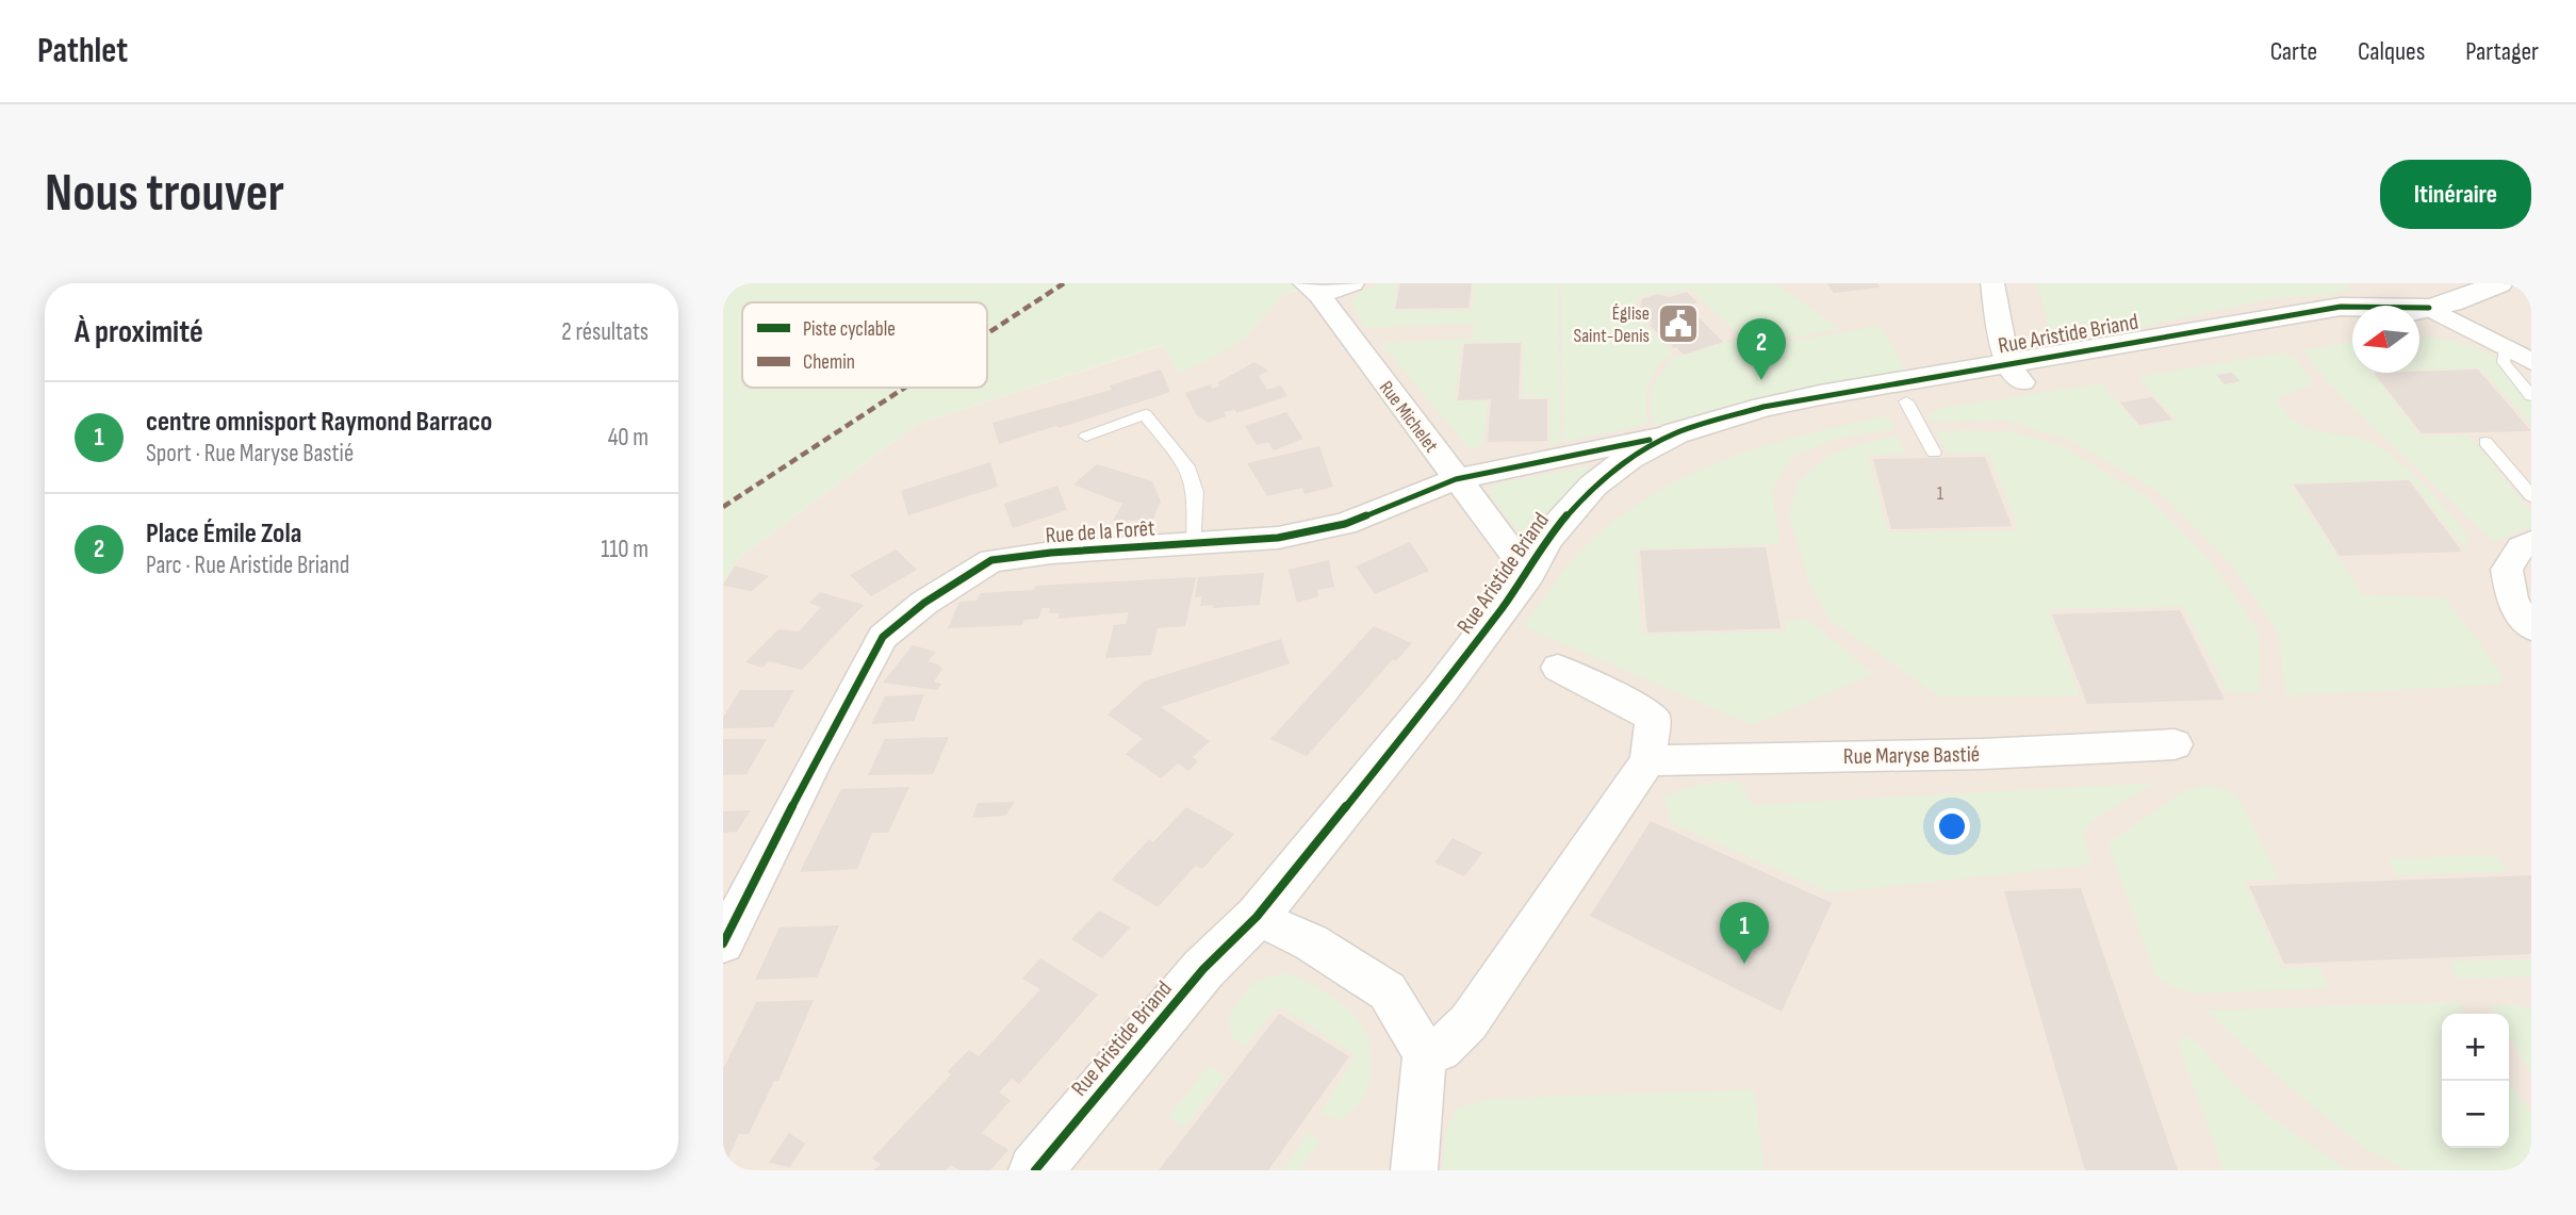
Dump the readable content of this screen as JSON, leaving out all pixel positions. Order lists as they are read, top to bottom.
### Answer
{
  "streets": {
    "street": [
      "Rue Aristide Briand",
      "Rue Michelet",
      "Rue de la Forêt",
      "Rue Maryse Bastié"
    ]
  },
  "crossings": [
    ["Rue Aristide Briand", "Rue Michelet"],
    ["Rue Aristide Briand", "Rue de la Forêt"],
    ["Rue Michelet", "Rue de la Forêt"]
  ],
  "places": {
    "public building": ["Église Saint-Denis"]
  },
  "house_numbers": ["1"],
  "legend": ["Piste cyclable", "Chemin"],
  "north": "left",
  "page": {
    "header": "Pathlet",
    "nav": ["Carte", "Calques", "Partager"],
    "buttons": "Itinéraire",
    "title": "Nous trouver",
    "heading": ["À proximité", "2 résultats"],
    "pins": ["2", "1"],
    "list": [
      {
        "mark": "1",
        "name": "centre omnisport Raymond Barraco",
        "note": "Sport · Rue Maryse Bastié",
        "value": "40 m"
      },
      {
        "mark": "2",
        "name": "Place Émile Zola",
        "note": "Parc · Rue Aristide Briand",
        "value": "110 m"
      }
    ],
    "map_buttons": ["+", "−"]
  }
}
